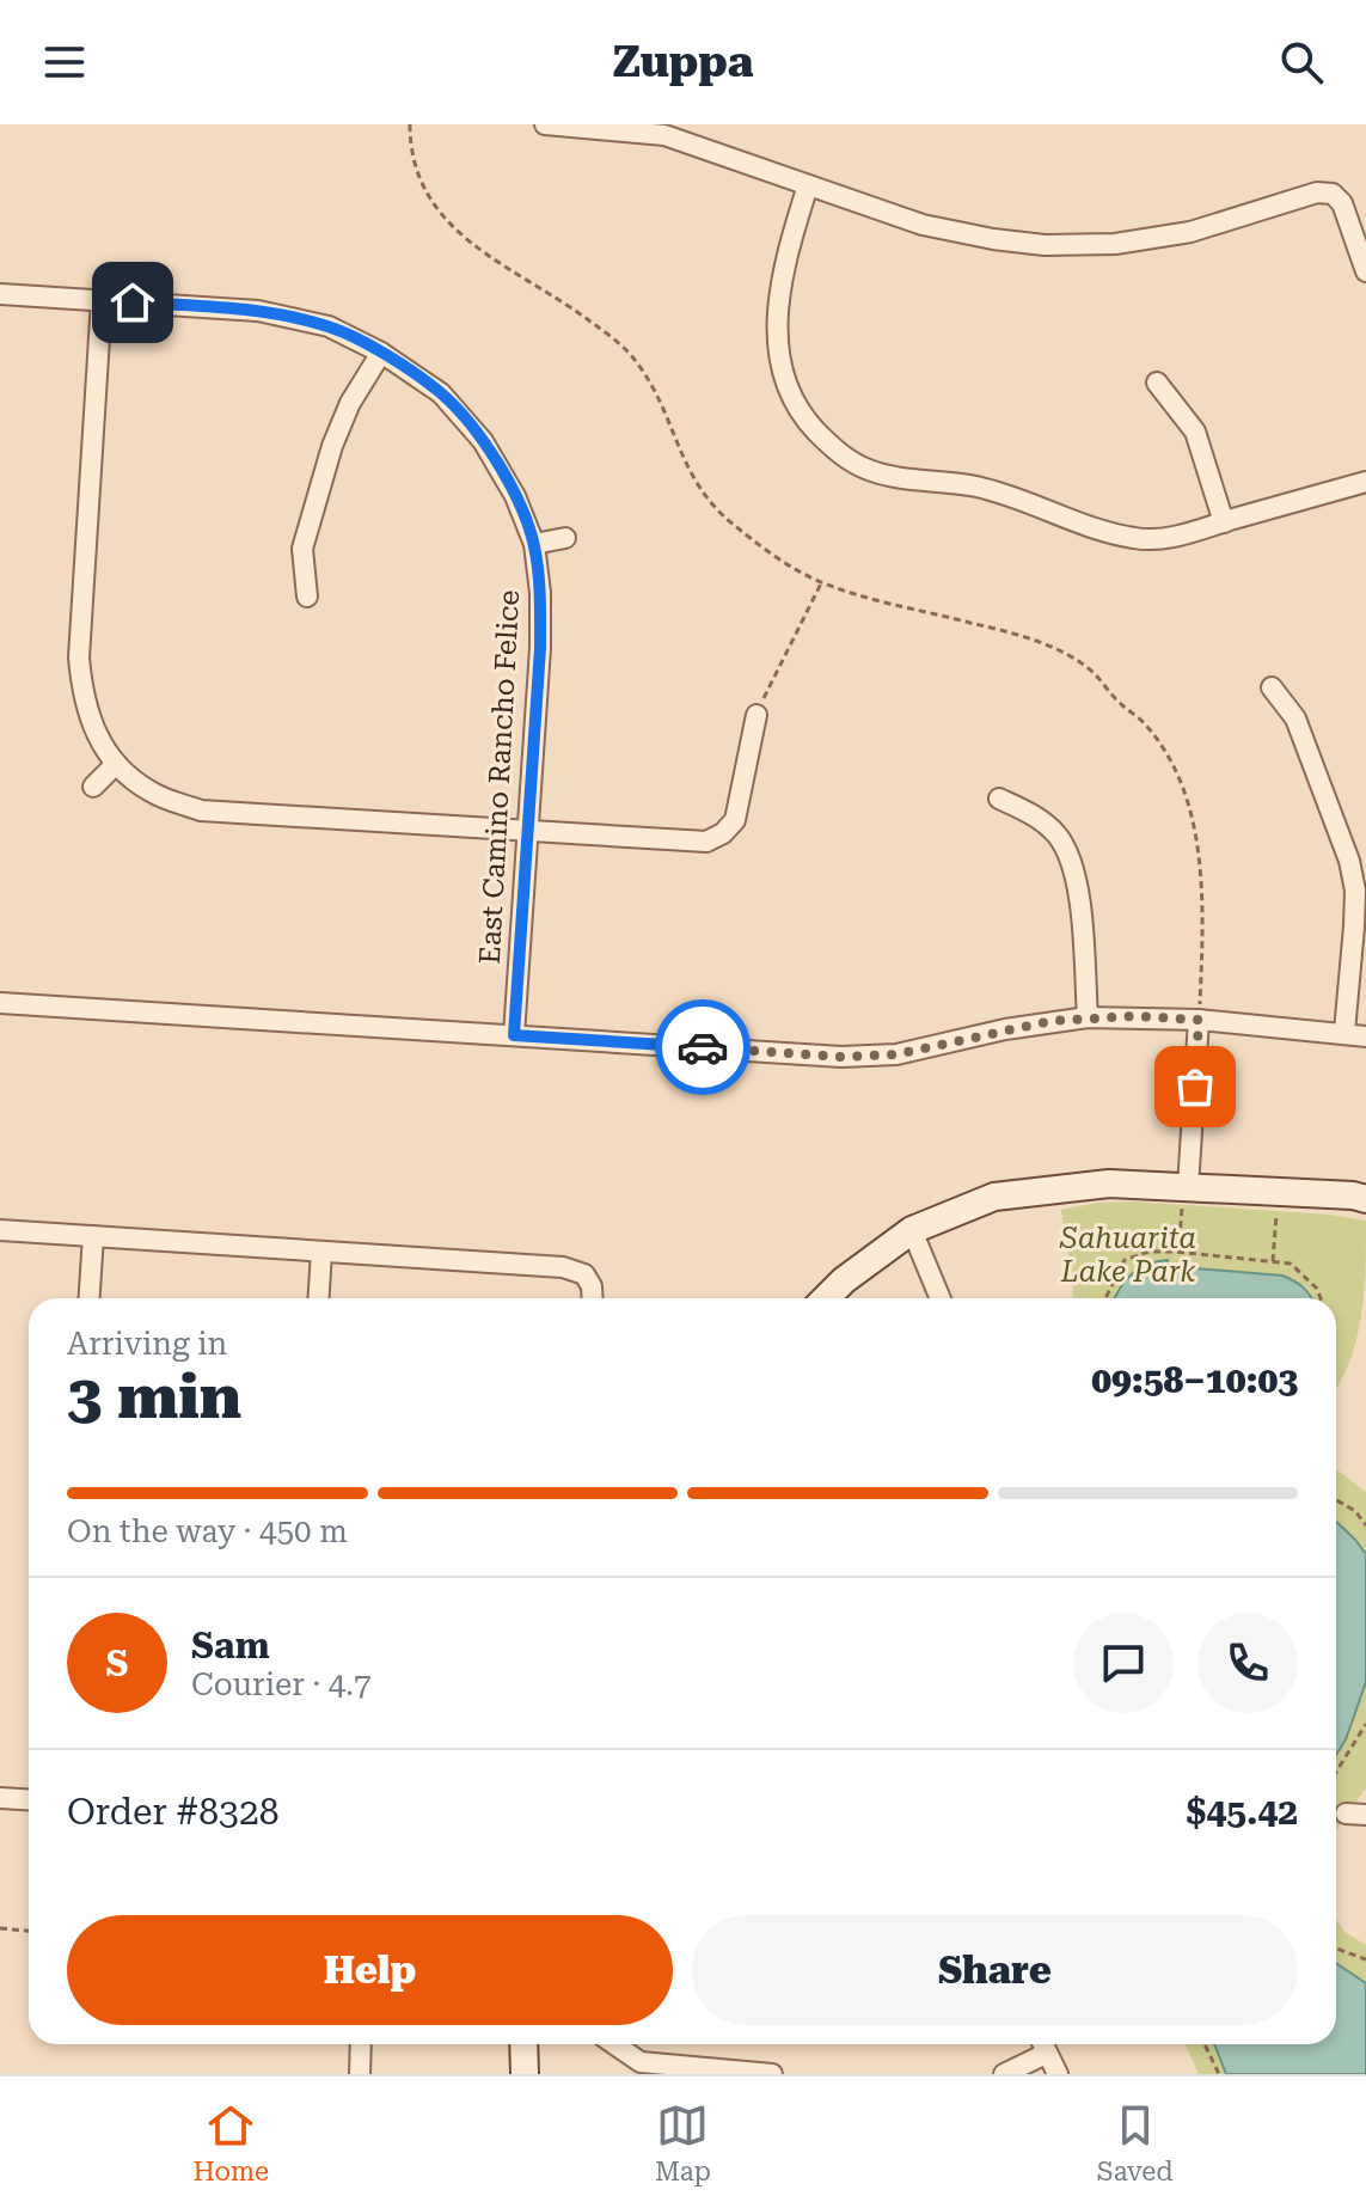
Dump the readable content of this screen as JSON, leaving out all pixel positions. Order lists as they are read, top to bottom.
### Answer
{
  "streets": {
    "street": ["East Camino Rancho Felice"]
  },
  "parks": ["Sahuarita Lake Park"],
  "page": {
    "header": "Zuppa",
    "heading": ["3 min", "Arriving in", "09:58–10:03"],
    "panel": [
      "Sam",
      "Courier · 4.7",
      "Order #8328",
      "$45.42"
    ],
    "bar": "On the way · 450 m",
    "round": "S",
    "buttons": ["Help", "Share"],
    "tabs": ["Home", "Map", "Saved"]
  }
}
